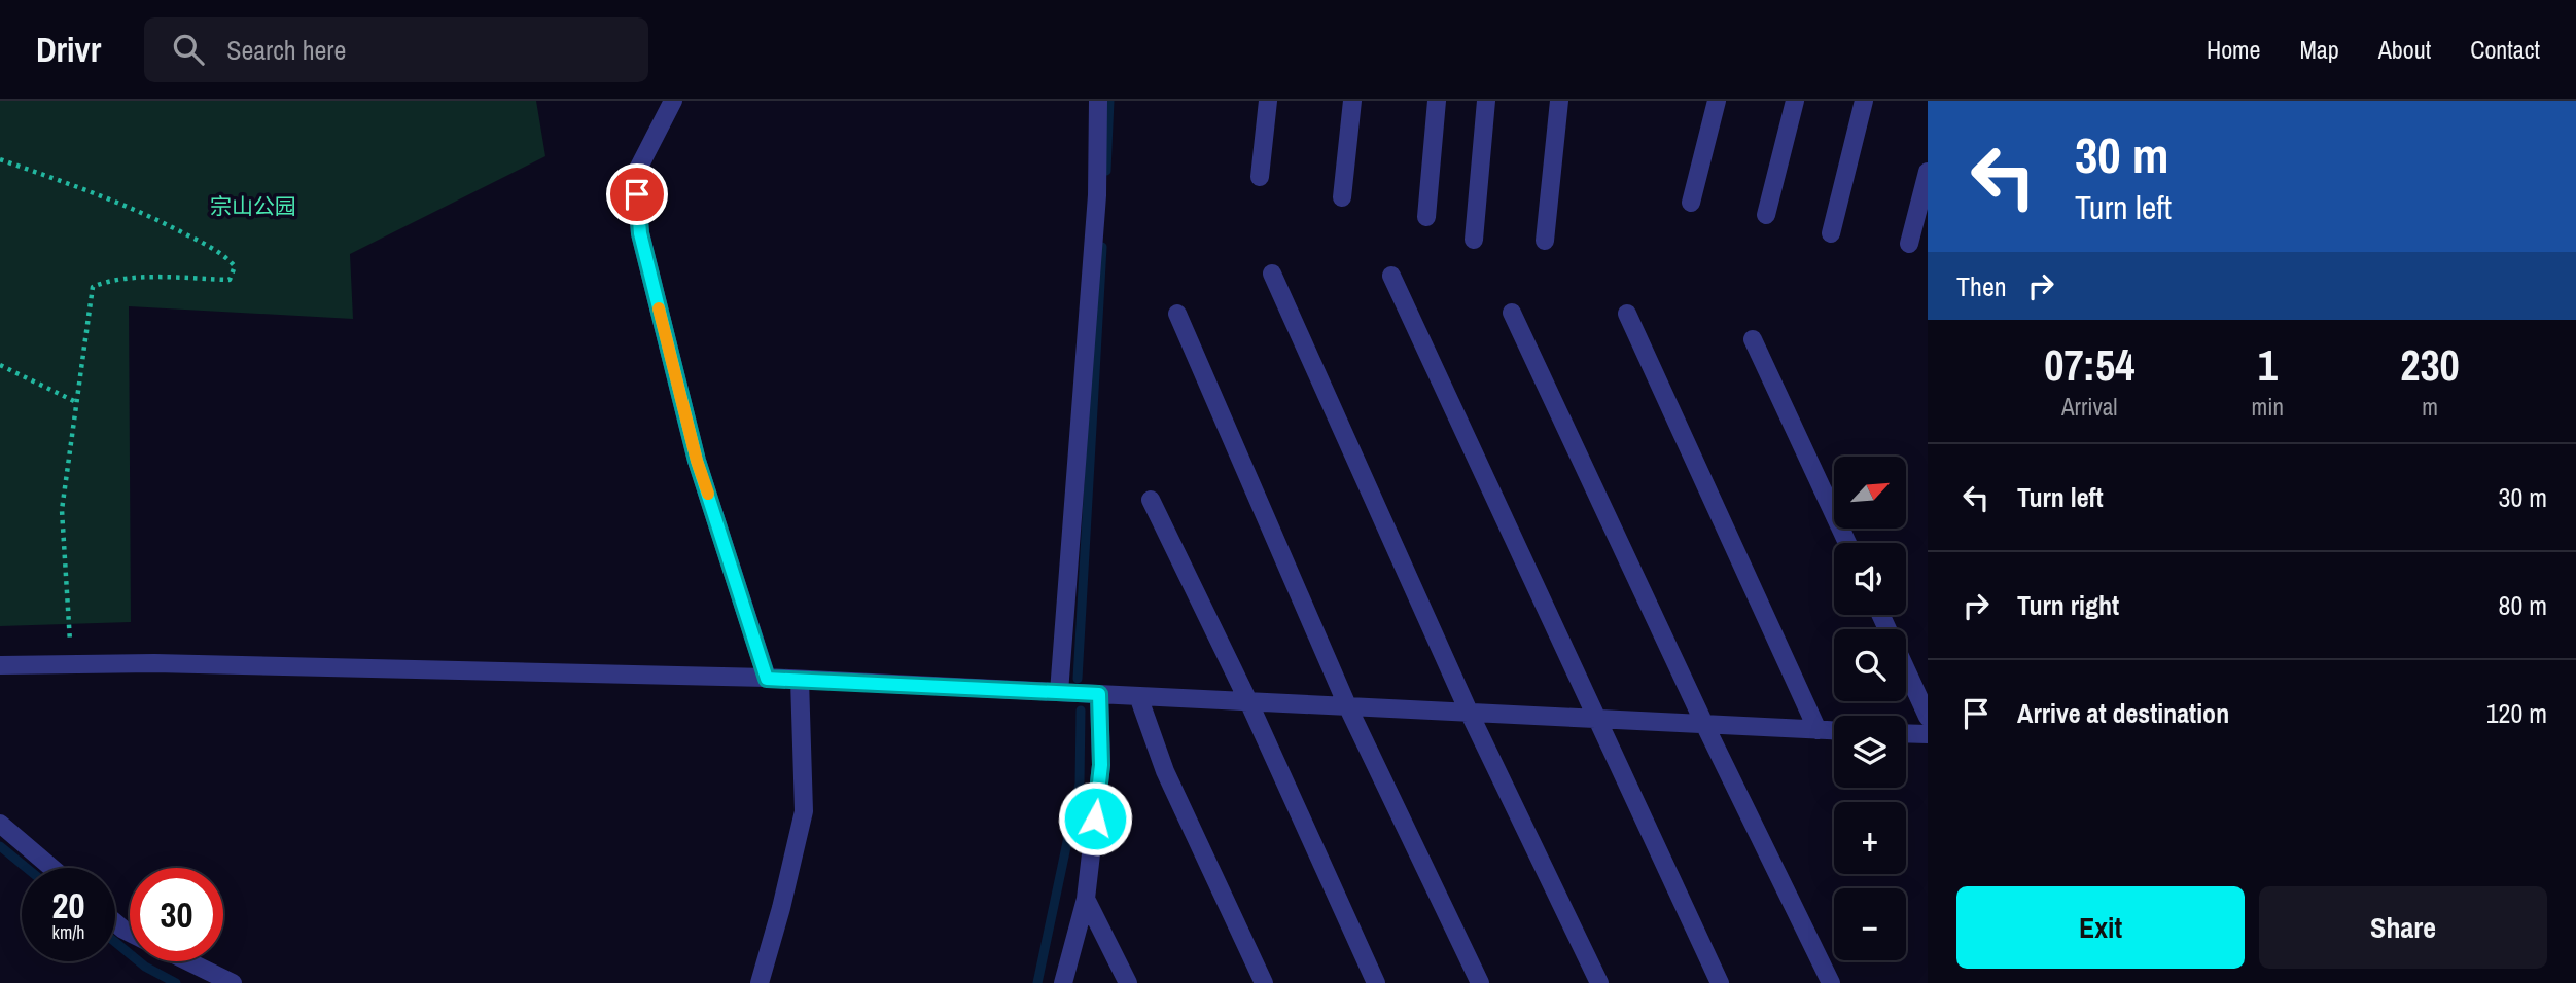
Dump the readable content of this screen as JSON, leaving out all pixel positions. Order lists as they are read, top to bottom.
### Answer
{
  "parks": ["宗山公园"],
  "north": "top right",
  "page": {
    "header": "Drivr",
    "search": "Search here",
    "nav": [
      "Home",
      "Map",
      "About",
      "Contact"
    ],
    "turn": ["30 m", "Turn left"],
    "then": "Then",
    "eta": [
      "07:54",
      "Arrival",
      "1",
      "min",
      "230",
      "m"
    ],
    "list": [
      {
        "name": "Turn left",
        "value": "30 m"
      },
      {
        "name": "Turn right",
        "value": "80 m"
      },
      {
        "name": "Arrive at destination",
        "value": "120 m"
      }
    ],
    "map_buttons": ["+", "−"],
    "speed": "20 km/h",
    "limit": "30",
    "buttons": ["Exit", "Share"]
  }
}
